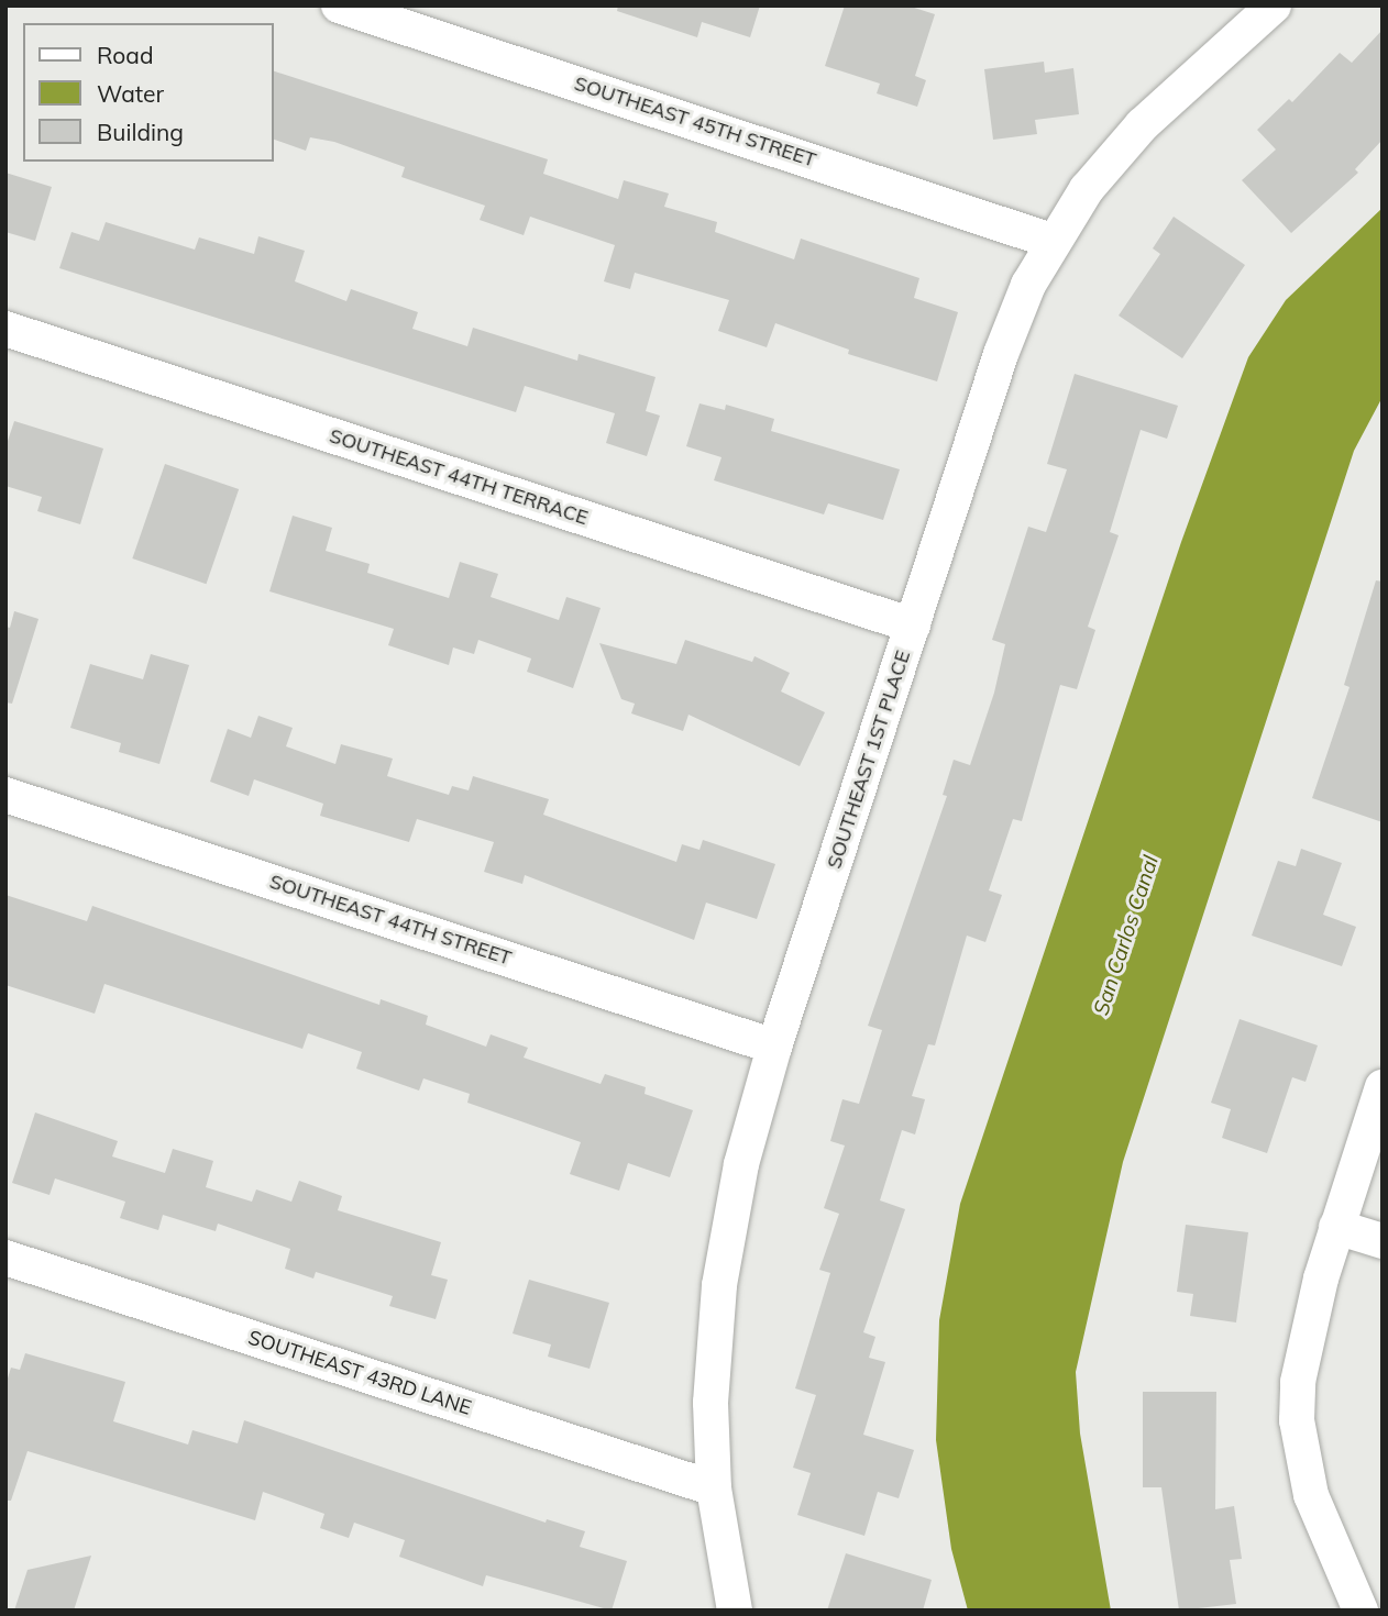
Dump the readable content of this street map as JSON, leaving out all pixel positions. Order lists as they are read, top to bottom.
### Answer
{
  "streets": {
    "street": [
      "SOUTHEAST 45TH STREET",
      "SOUTHEAST 44TH TERRACE",
      "SOUTHEAST 1ST PLACE",
      "SOUTHEAST 44TH STREET",
      "SOUTHEAST 43RD LANE"
    ]
  },
  "crossings": [
    ["SOUTHEAST 45TH STREET", "SOUTHEAST 1ST PLACE"],
    ["SOUTHEAST 44TH TERRACE", "SOUTHEAST 1ST PLACE"],
    ["SOUTHEAST 1ST PLACE", "SOUTHEAST 44TH STREET"],
    ["SOUTHEAST 1ST PLACE", "SOUTHEAST 43RD LANE"]
  ],
  "water": ["San Carlos Canal"],
  "legend": ["Road", "Water", "Building"]
}
